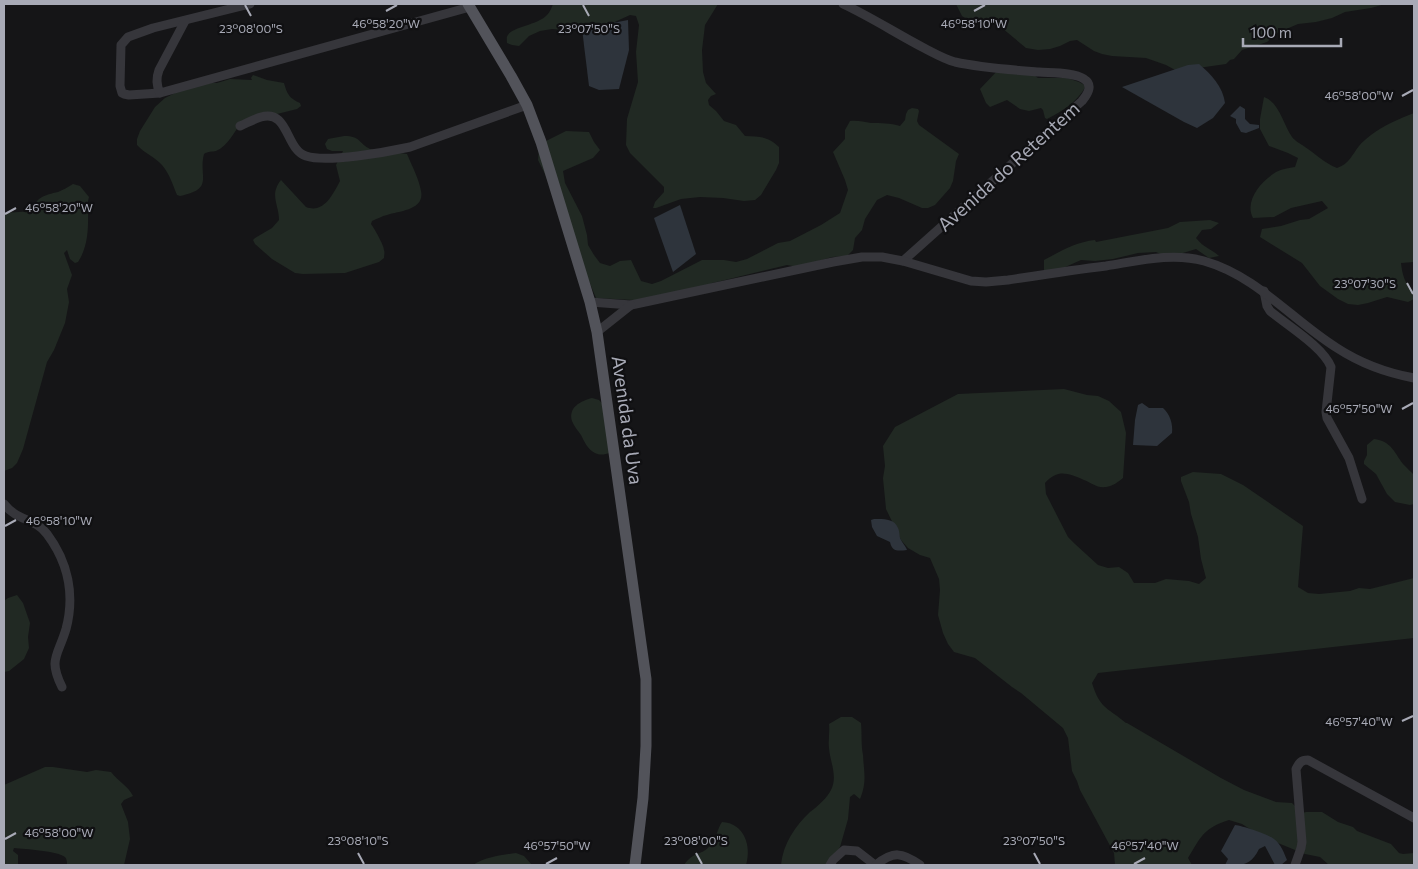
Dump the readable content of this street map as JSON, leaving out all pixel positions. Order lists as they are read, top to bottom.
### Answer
{
  "streets": {
    "main road": ["Avenida da Uva"],
    "street": ["Avenida do Retentem"]
  },
  "scale_bar": "100 m",
  "coordinates": [
    "46°58'20\"W",
    "46°58'10\"W",
    "23°08'00\"S",
    "23°07'50\"S",
    "46°58'00\"W",
    "23°07'30\"S",
    "46°57'50\"W",
    "46°57'40\"W",
    "23°08'10\"S"
  ]
}
